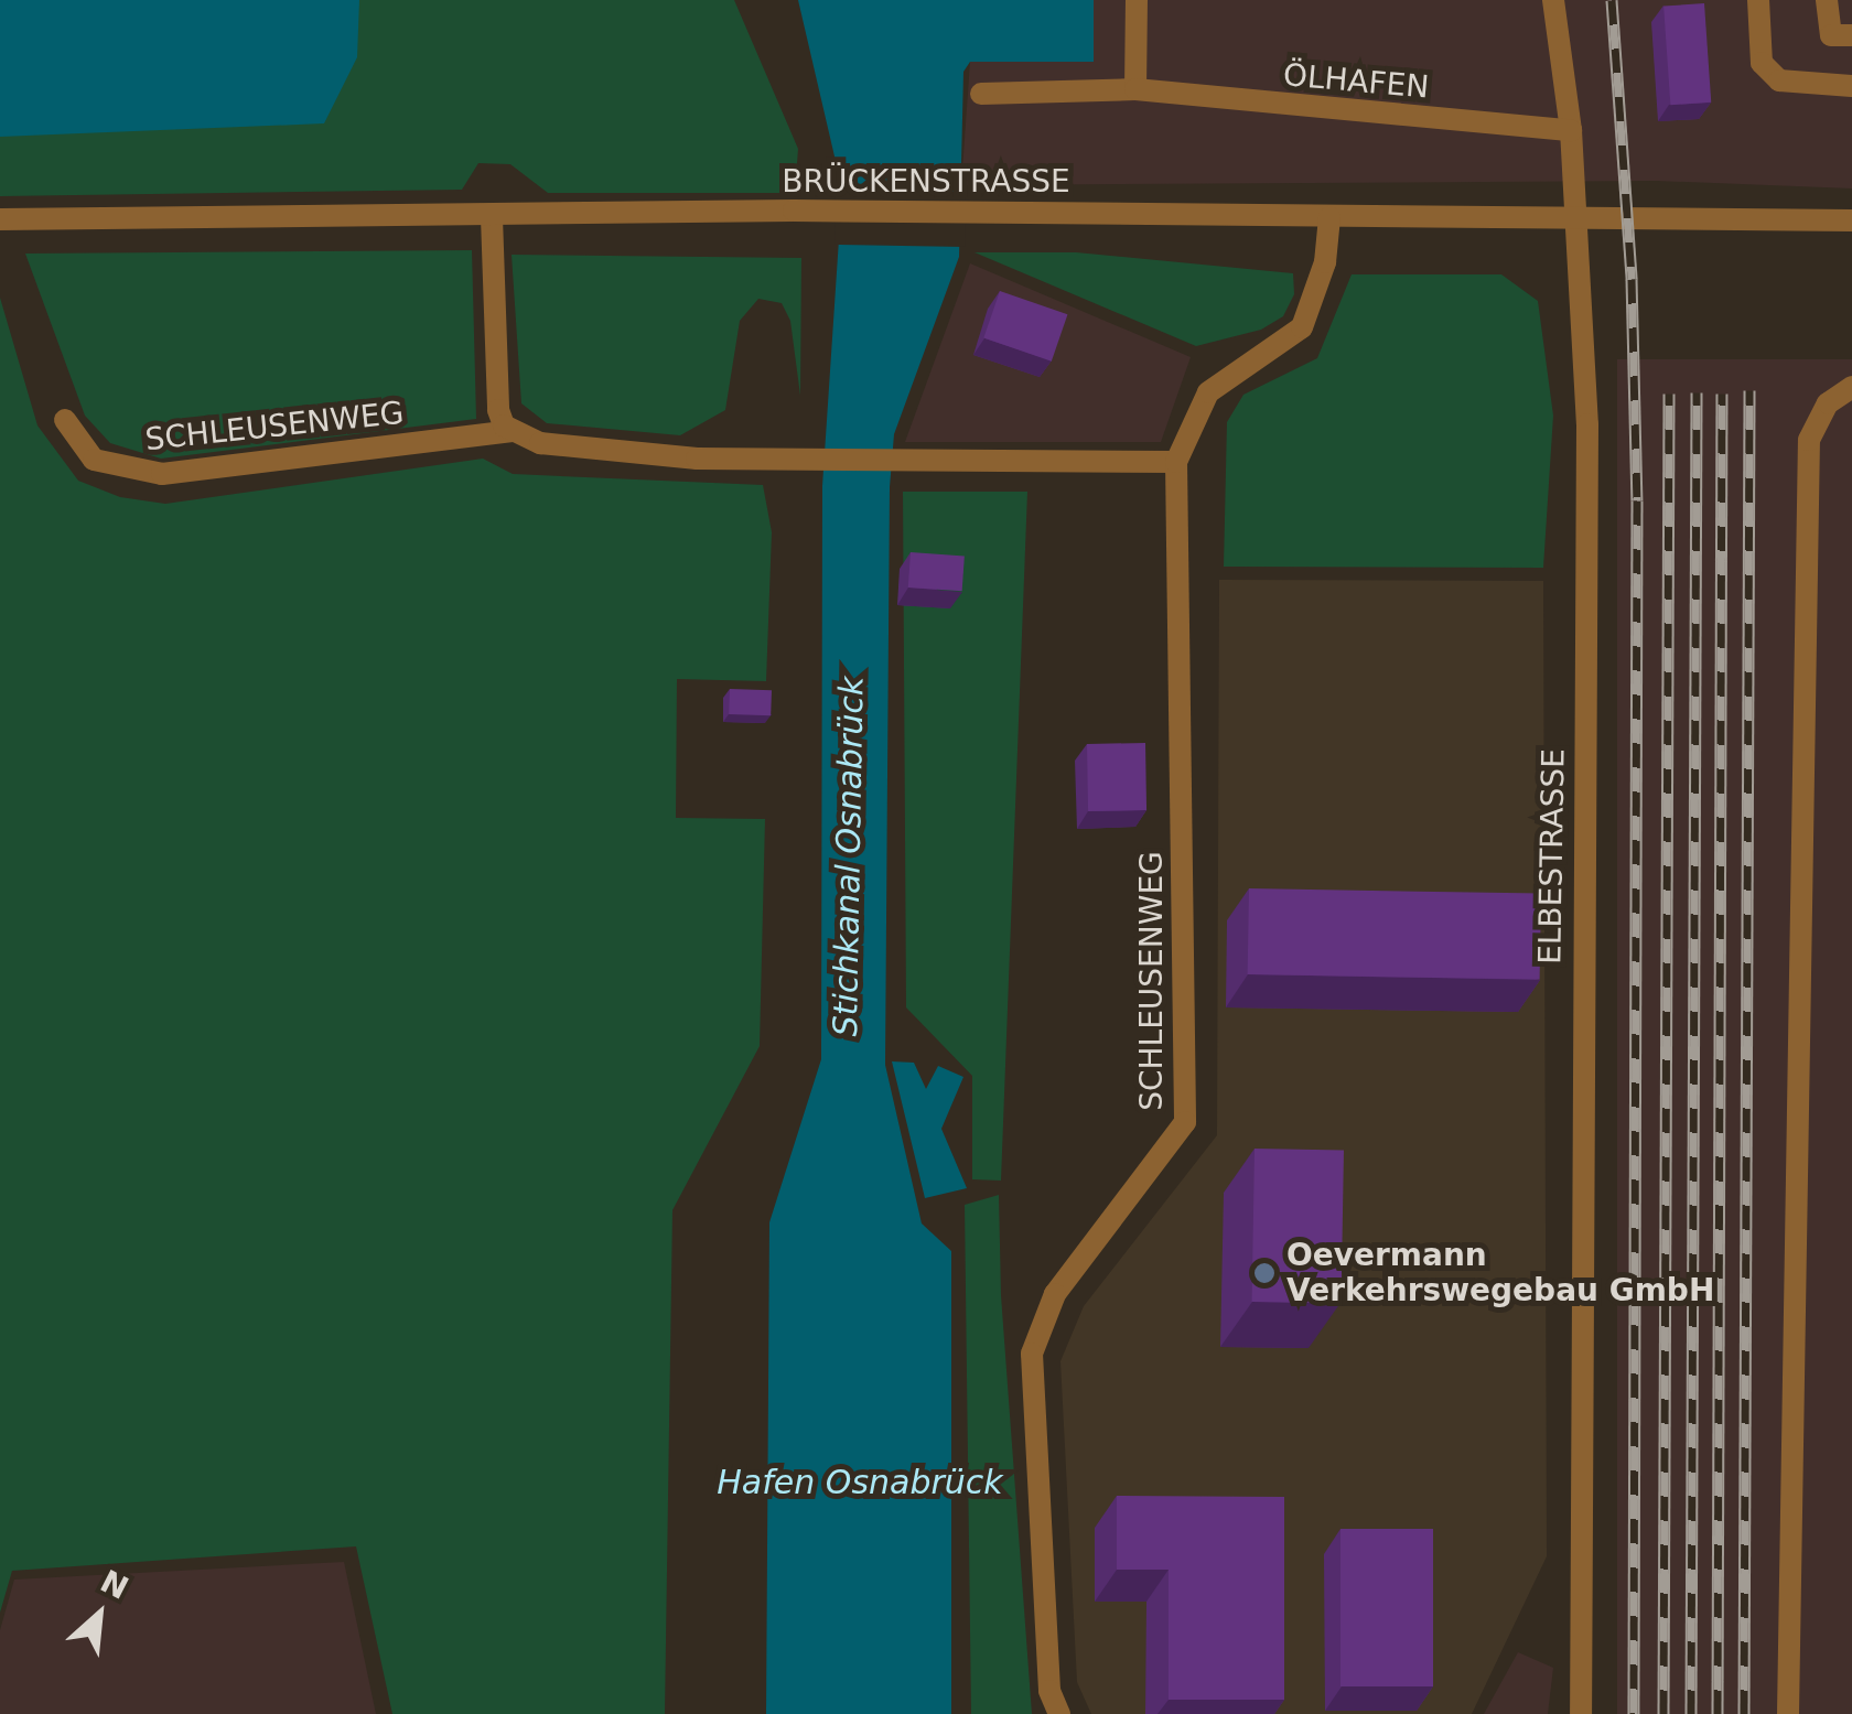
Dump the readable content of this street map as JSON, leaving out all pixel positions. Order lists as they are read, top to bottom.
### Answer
{
  "streets": {
    "street": [
      "ÖLHAFEN",
      "BRÜCKENSTRASSE",
      "SCHLEUSENWEG",
      "ELBESTRASSE"
    ]
  },
  "crossings": [
    ["ÖLHAFEN", "ELBESTRASSE"],
    ["BRÜCKENSTRASSE", "SCHLEUSENWEG"],
    ["BRÜCKENSTRASSE", "ELBESTRASSE"]
  ],
  "water": ["Stichkanal Osnabrück", "Hafen Osnabrück"],
  "places": ["Oevermann Verkehrswegebau GmbH"],
  "north": "top right"
}
